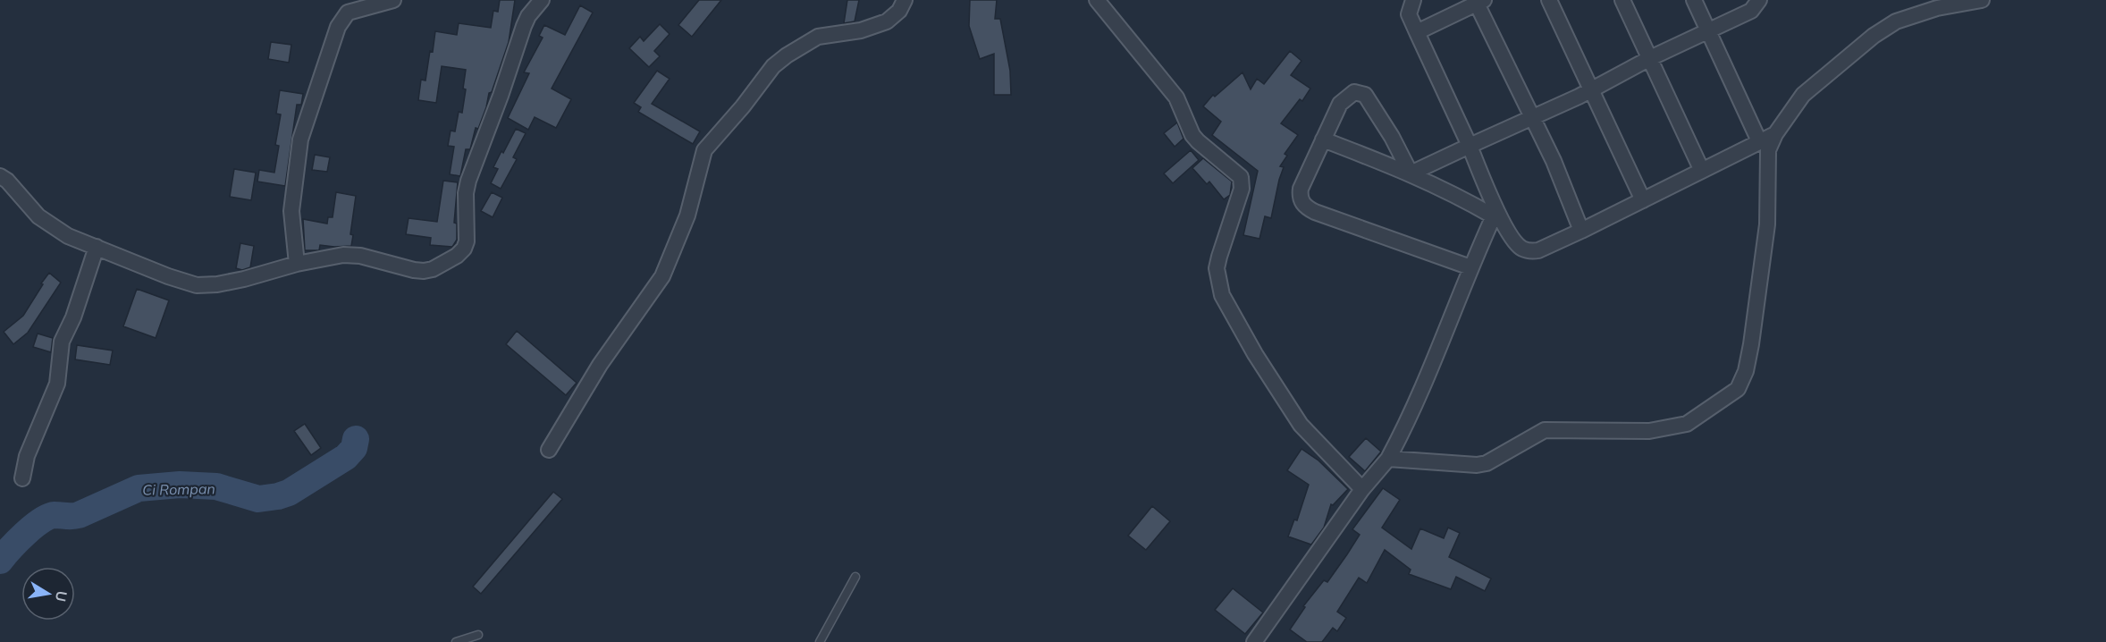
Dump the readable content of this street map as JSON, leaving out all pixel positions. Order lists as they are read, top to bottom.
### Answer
{
  "water": ["Ci Rompan"],
  "north": "right"
}
